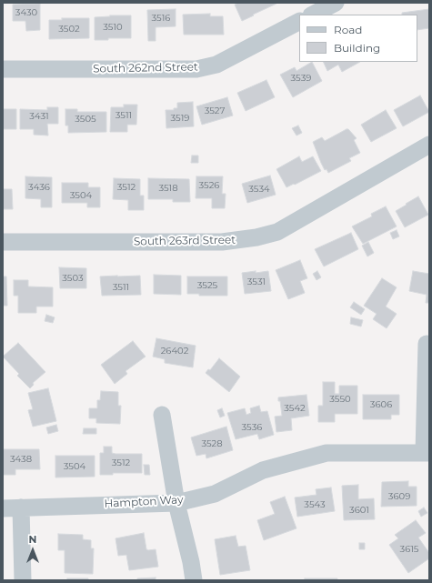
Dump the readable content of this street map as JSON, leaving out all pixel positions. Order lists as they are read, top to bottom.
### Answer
{
  "streets": {
    "street": ["South 262nd Street", "South 263rd Street", "Hampton Way"]
  },
  "house_numbers": [
    "3430",
    "3516",
    "3510",
    "3502",
    "3539",
    "3527",
    "3511",
    "3431",
    "3519",
    "3505",
    "3526",
    "3436",
    "3512",
    "3518",
    "3534",
    "3504",
    "3503",
    "3531",
    "3525",
    "3511",
    "26402",
    "3550",
    "3606",
    "3542",
    "3536",
    "3528",
    "3438",
    "3512",
    "3504",
    "3609",
    "3543",
    "3601",
    "3615"
  ],
  "legend": ["Road", "Building"],
  "north": "top"
}
